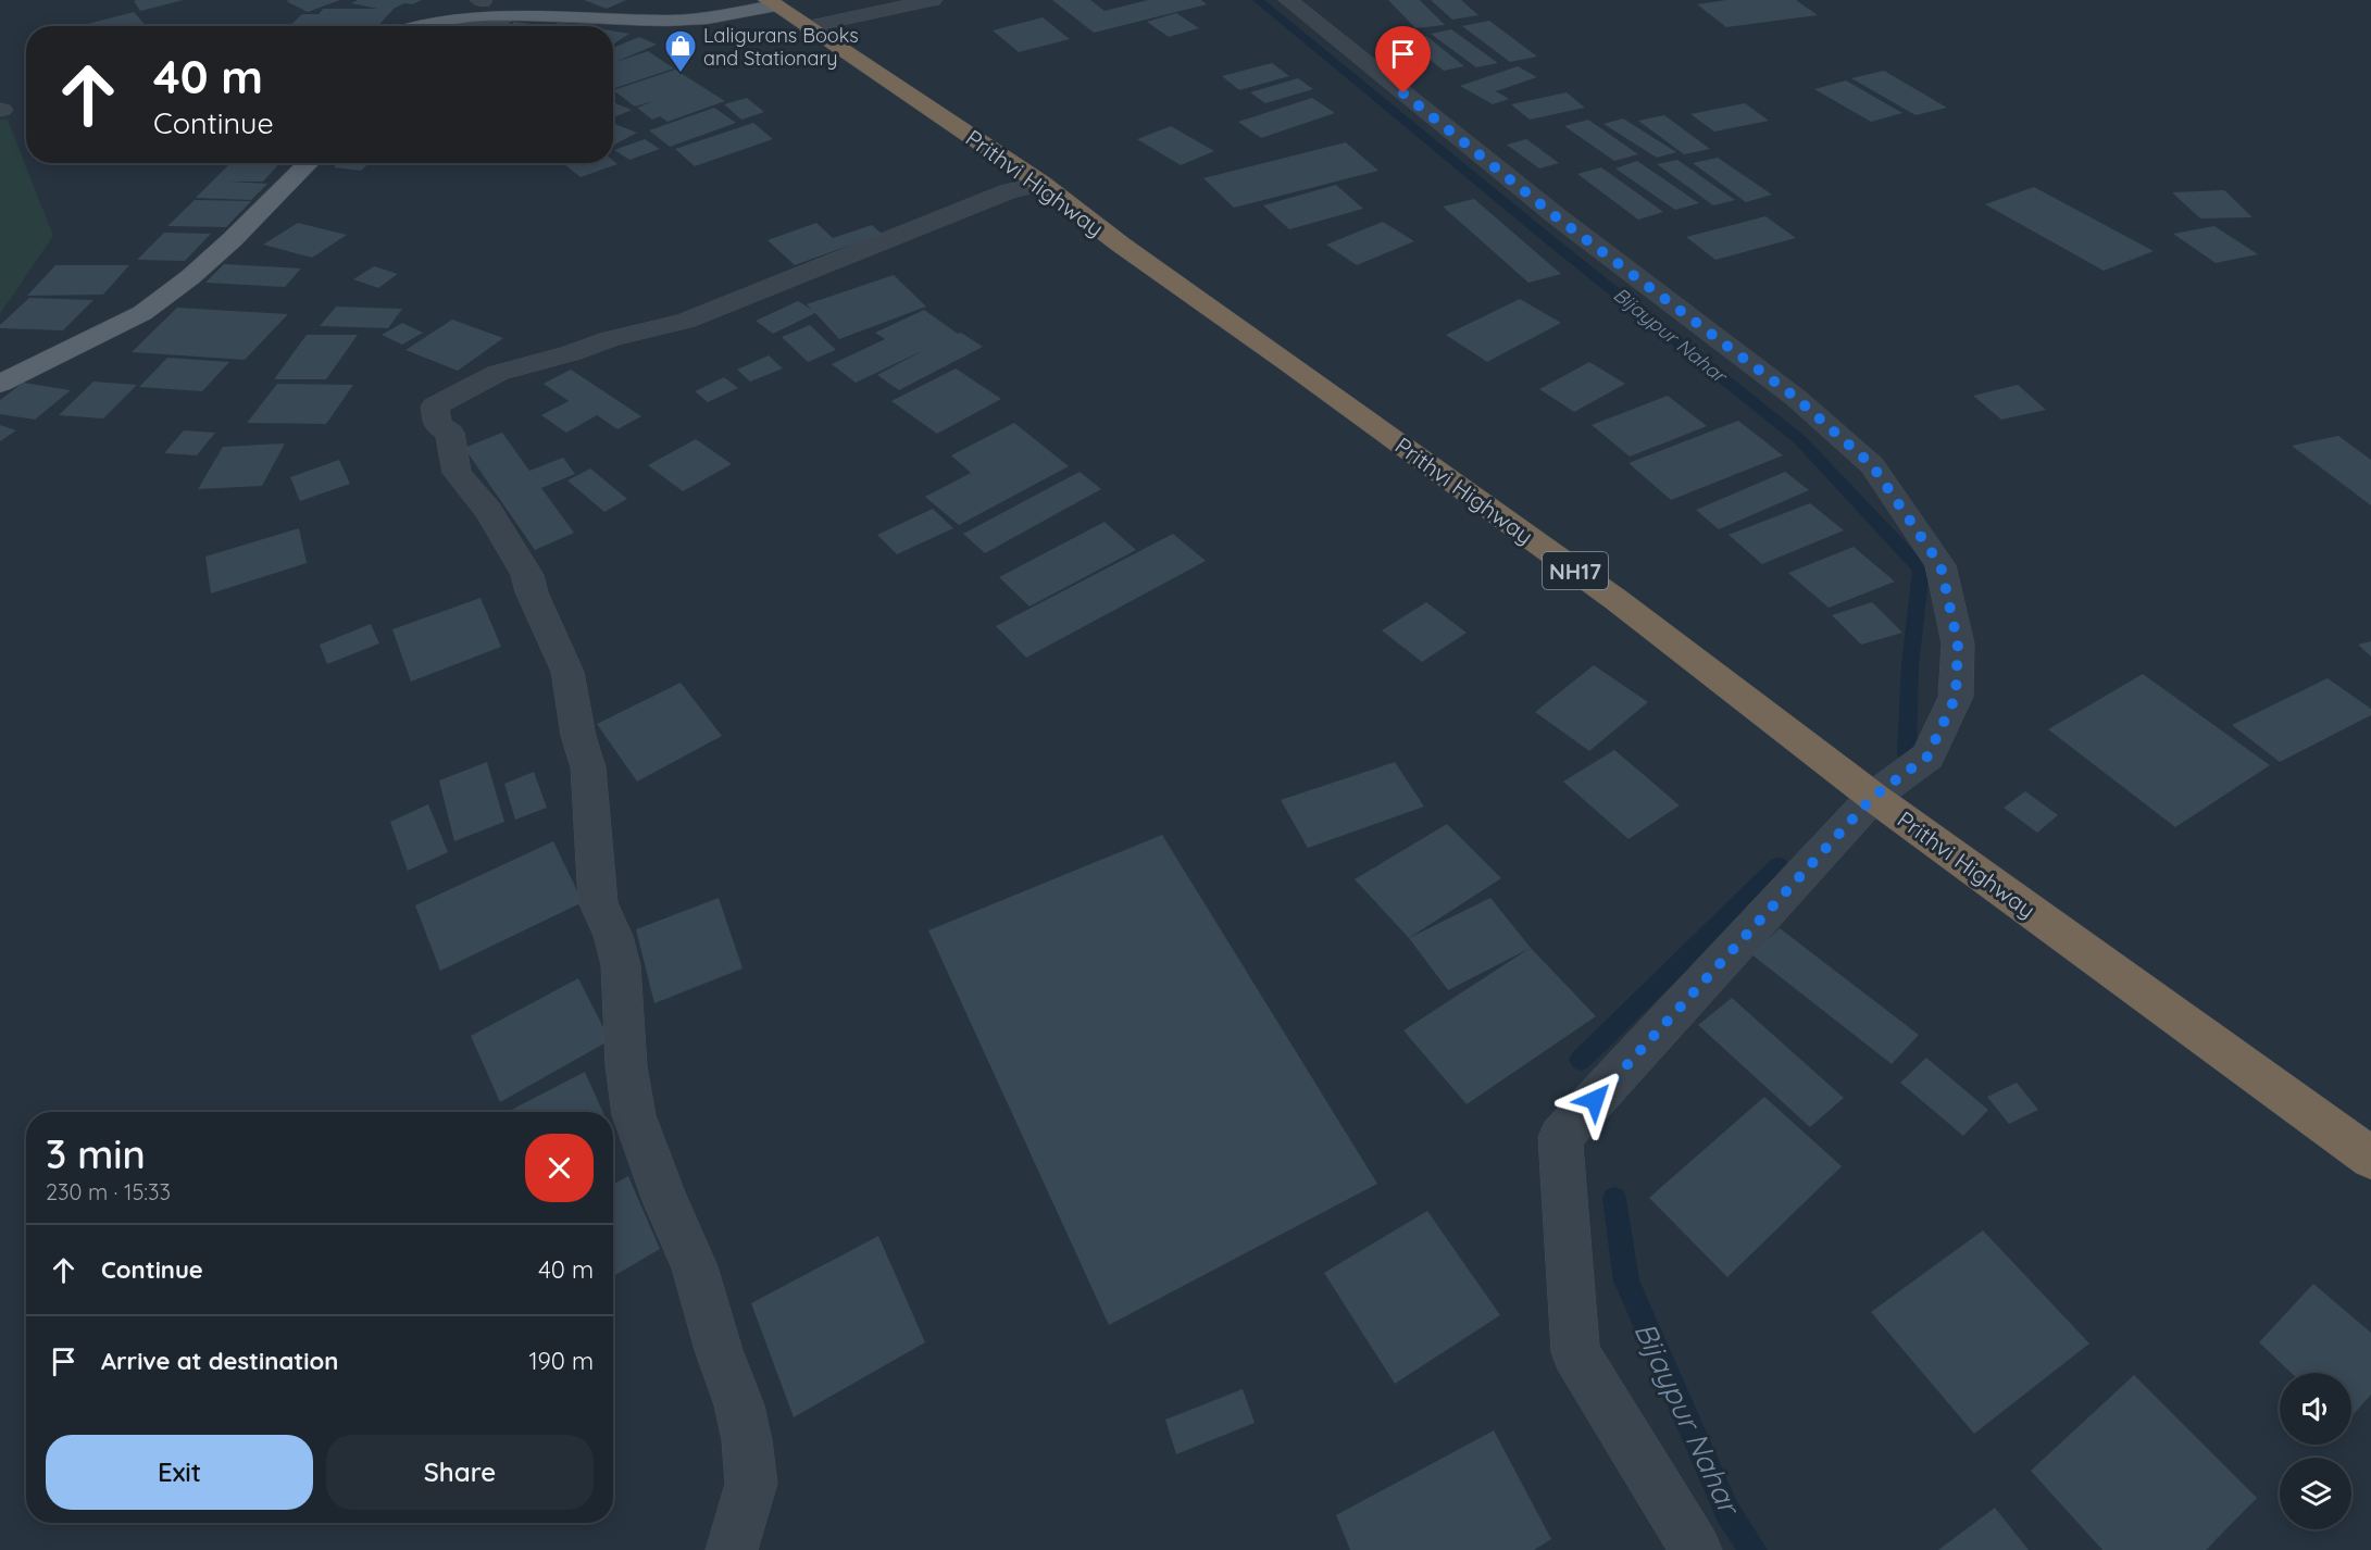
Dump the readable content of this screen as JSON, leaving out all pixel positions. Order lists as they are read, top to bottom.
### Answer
{
  "streets": {
    "highway": ["Prithvi Highway", "NH17"]
  },
  "water": ["Bijaypur Nahar"],
  "places": {
    "shop": ["Laligurans Books and Stationary"]
  },
  "page": {
    "turn": ["40 m", "Continue"],
    "heading": ["3 min", "230 m · 15:33"],
    "list": [
      {
        "name": "Continue",
        "value": "40 m"
      },
      {
        "name": "Arrive at destination",
        "value": "190 m"
      }
    ],
    "buttons": ["Exit", "Share"]
  }
}
